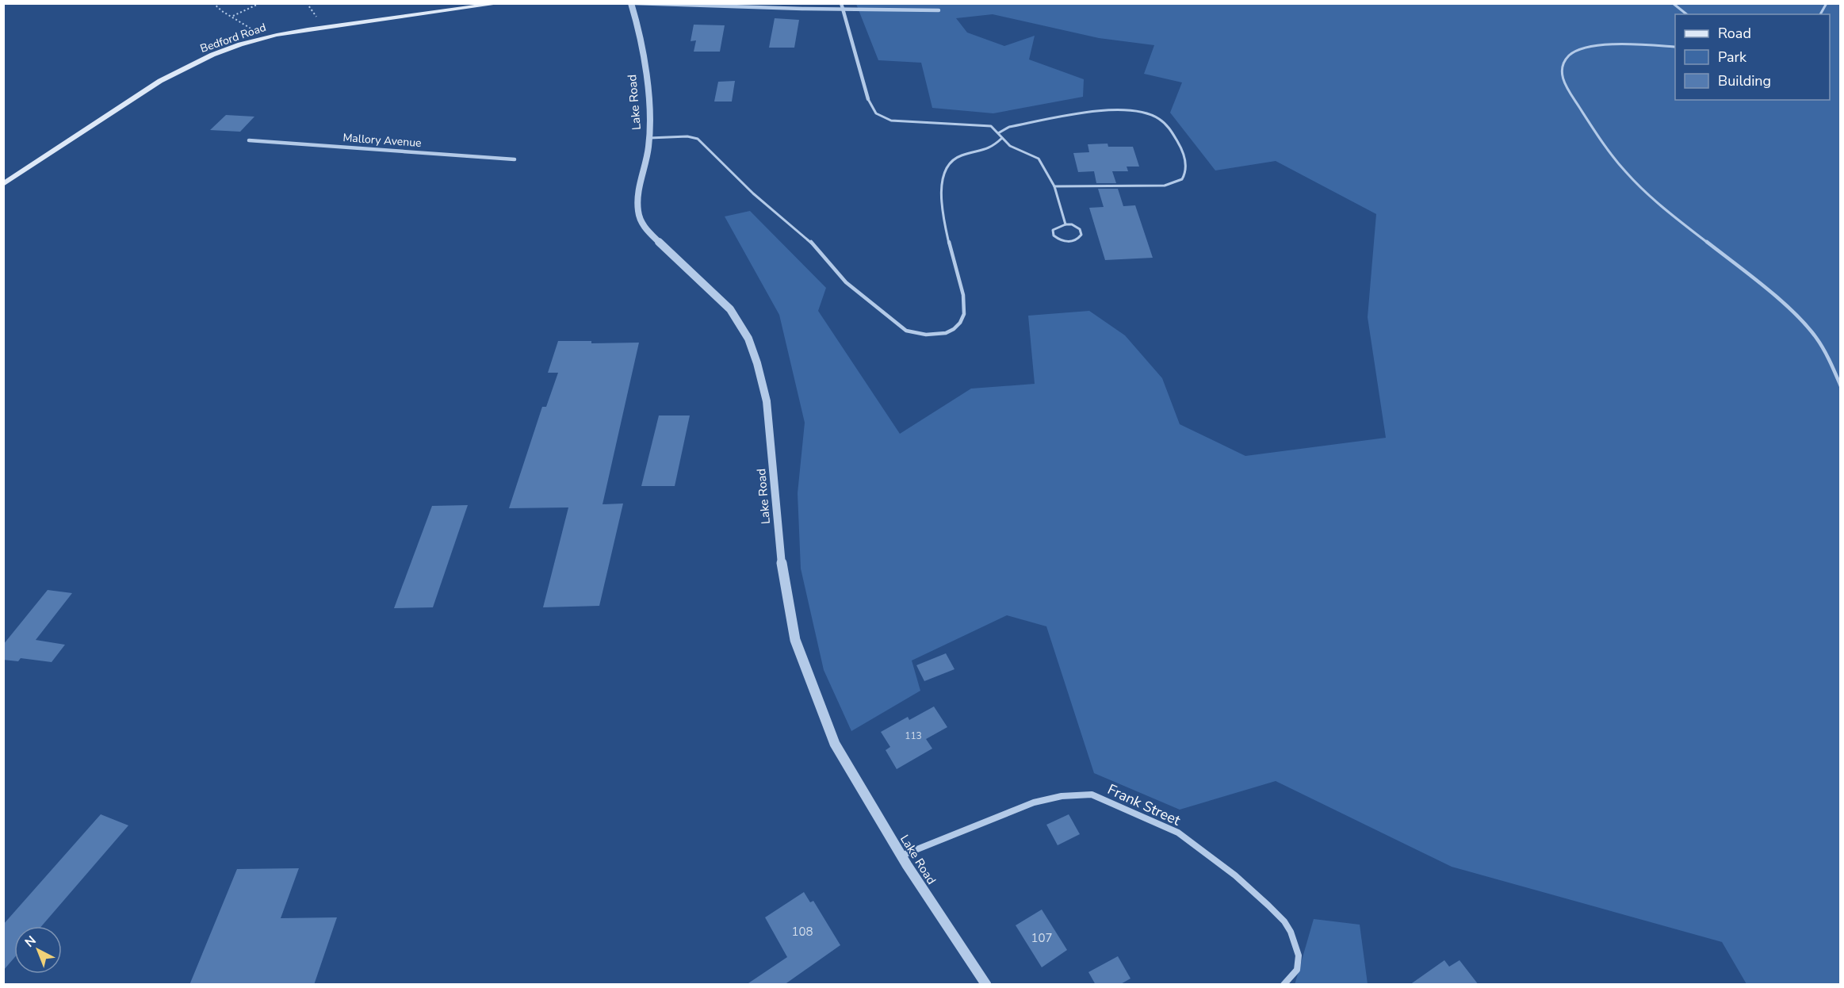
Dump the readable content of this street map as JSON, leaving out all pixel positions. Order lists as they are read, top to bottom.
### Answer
{
  "streets": {
    "main road": ["Bedford Road"],
    "street": ["Lake Road", "Mallory Avenue", "Frank Street"]
  },
  "crossings": [
    ["Lake Road", "Frank Street"]
  ],
  "house_numbers": ["113", "108", "107"],
  "legend": ["Road", "Park", "Building"],
  "north": "top left"
}
